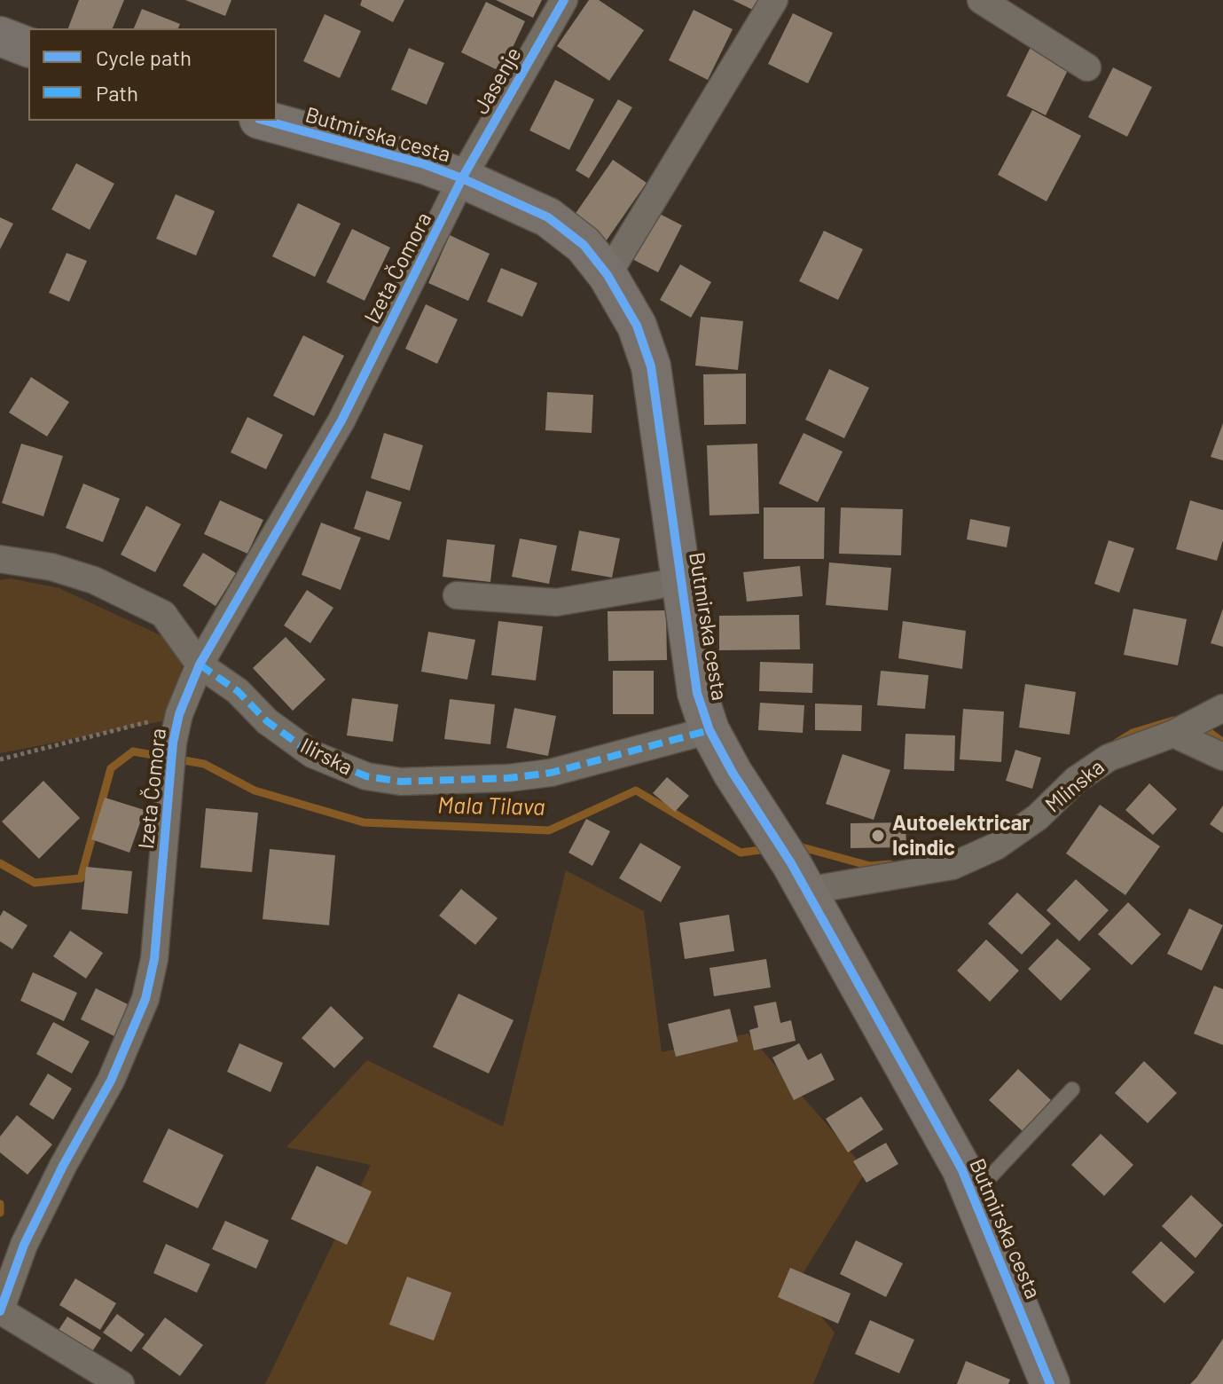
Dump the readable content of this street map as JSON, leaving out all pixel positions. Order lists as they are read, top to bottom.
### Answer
{
  "streets": {
    "street": [
      "Jasenje",
      "Butmirska cesta",
      "Izeta Čomora",
      "Ilirska",
      "Mlinska"
    ]
  },
  "crossings": [
    ["Jasenje", "Butmirska cesta"],
    ["Jasenje", "Izeta Čomora"],
    ["Butmirska cesta", "Izeta Čomora"],
    ["Butmirska cesta", "Ilirska"],
    ["Butmirska cesta", "Mlinska"],
    ["Izeta Čomora", "Ilirska"]
  ],
  "water": ["Mala Tilava"],
  "places": ["Autoelektricar Icindic"],
  "legend": ["Cycle path", "Path"]
}
